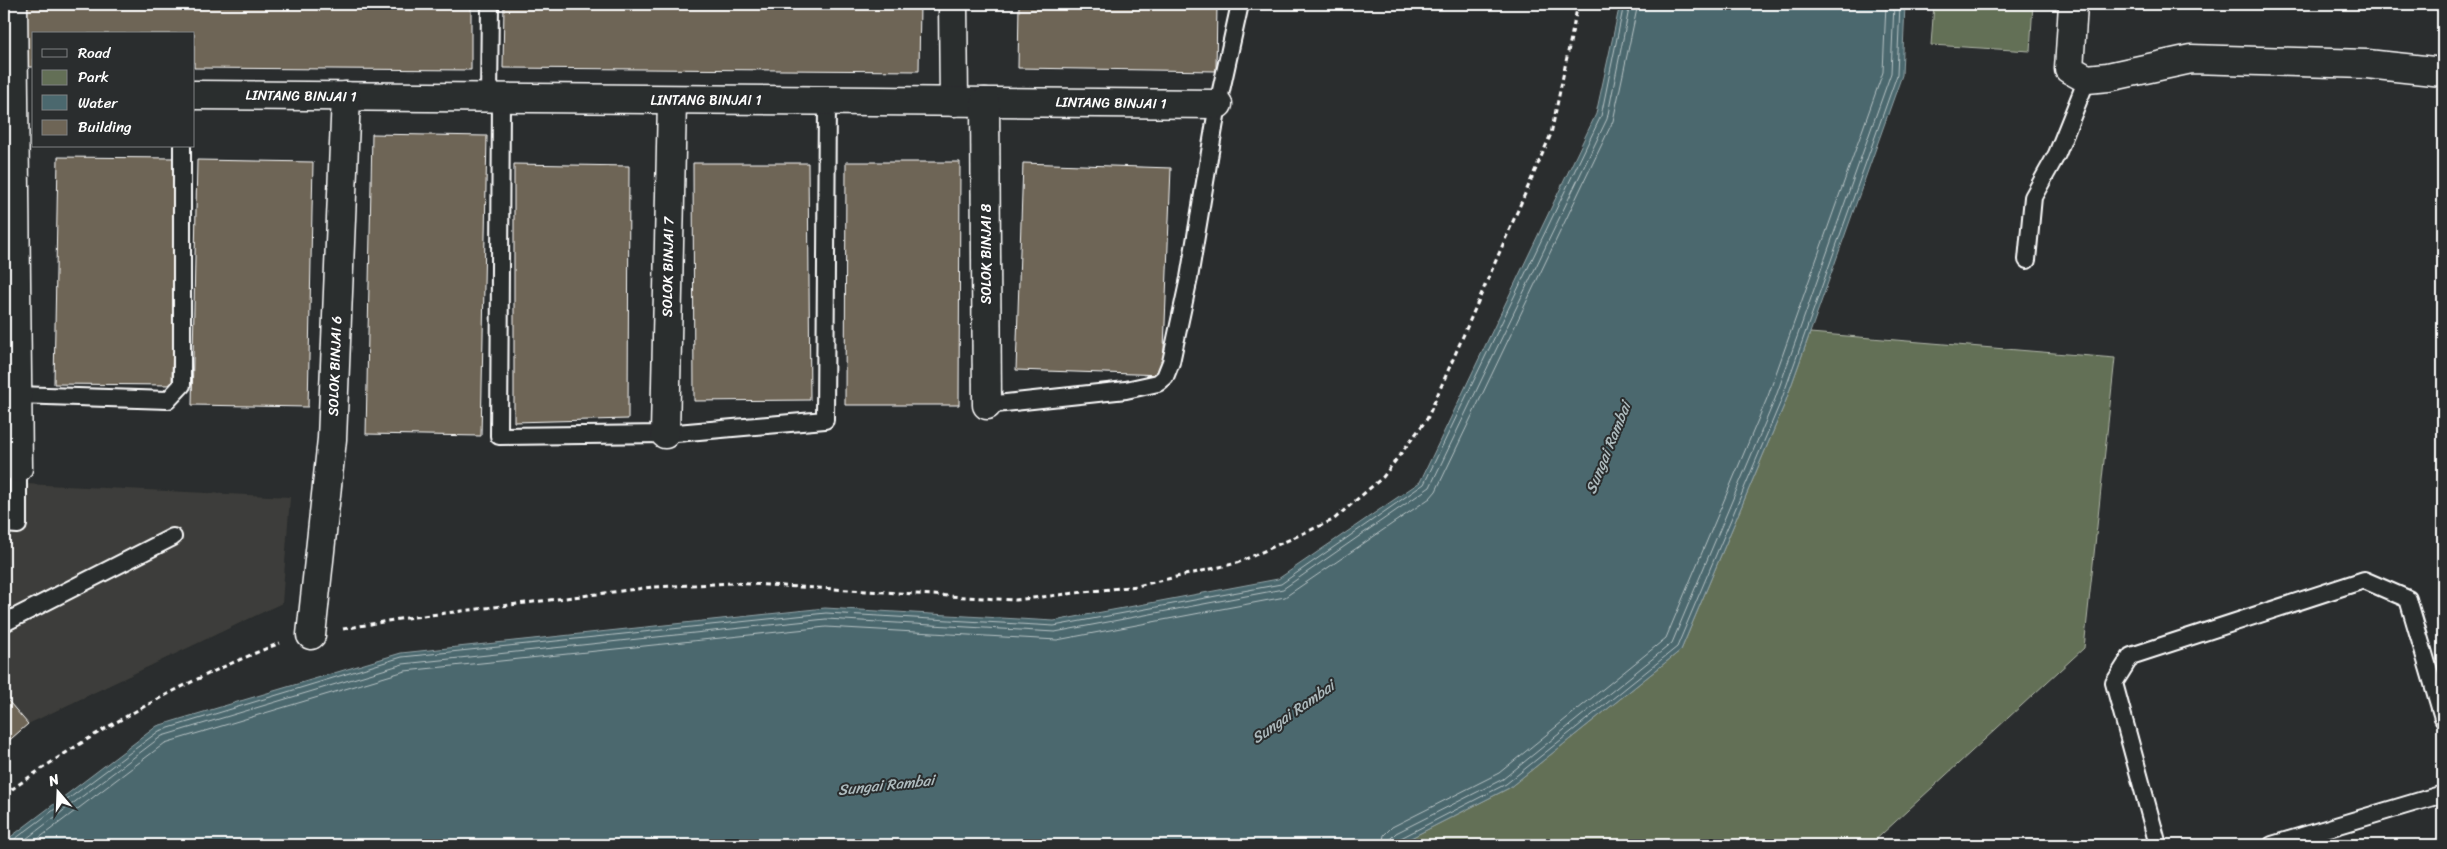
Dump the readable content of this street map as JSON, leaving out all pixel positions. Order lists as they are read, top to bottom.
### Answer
{
  "streets": {
    "street": [
      "LINTANG BINJAI 1",
      "SOLOK BINJAI 8",
      "SOLOK BINJAI 7",
      "SOLOK BINJAI 6"
    ]
  },
  "crossings": [
    ["LINTANG BINJAI 1", "SOLOK BINJAI 8"],
    ["LINTANG BINJAI 1", "SOLOK BINJAI 7"],
    ["LINTANG BINJAI 1", "SOLOK BINJAI 6"]
  ],
  "water": ["Sungai Rambai"],
  "legend": [
    "Road",
    "Park",
    "Water",
    "Building"
  ],
  "north": "top"
}
